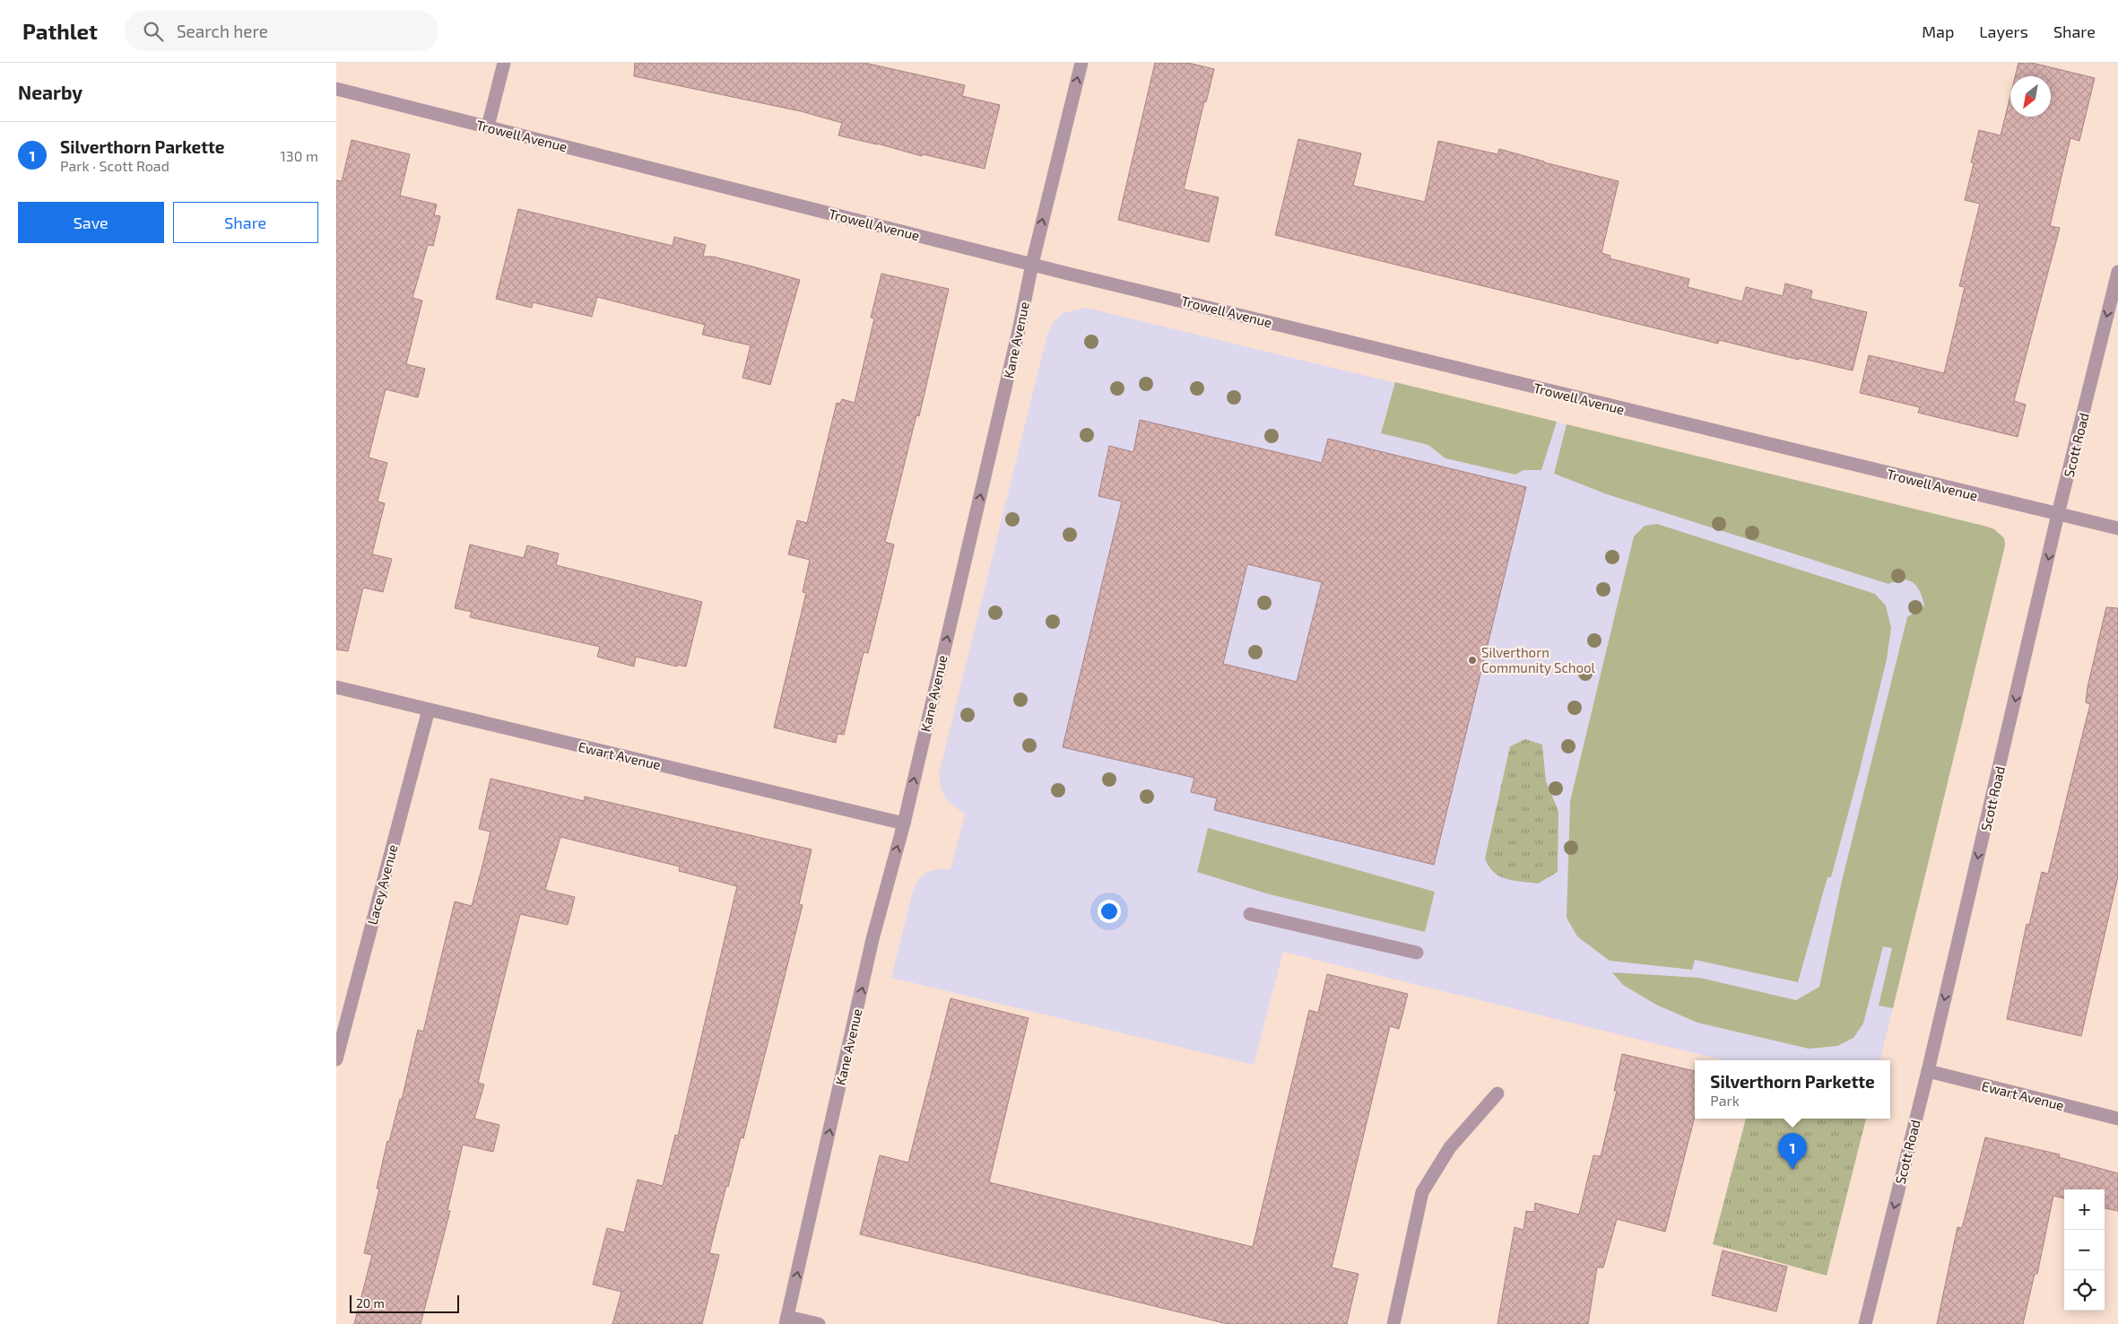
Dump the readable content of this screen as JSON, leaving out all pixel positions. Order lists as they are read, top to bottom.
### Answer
{
  "streets": {
    "street": [
      "Trowell Avenue",
      "Kane Avenue",
      "Scott Road",
      "Ewart Avenue",
      "Lacey Avenue"
    ]
  },
  "crossings": [
    ["Trowell Avenue", "Kane Avenue"],
    ["Trowell Avenue", "Scott Road"],
    ["Kane Avenue", "Ewart Avenue"],
    ["Scott Road", "Ewart Avenue"],
    ["Ewart Avenue", "Lacey Avenue"]
  ],
  "one_way": ["Kane Avenue", "Scott Road"],
  "places": ["Silverthorn Community School"],
  "scale_bar": "20 m",
  "north": "bottom left",
  "page": {
    "header": "Pathlet",
    "search": "Search here",
    "nav": ["Map", "Layers", "Share"],
    "heading": "Nearby",
    "list": [
      {
        "mark": "1",
        "name": "Silverthorn Parkette",
        "note": "Park · Scott Road",
        "value": "130 m"
      }
    ],
    "buttons": ["Save", "Share"],
    "popup": ["Silverthorn Parkette", "Park"],
    "pins": "1",
    "map_buttons": ["+", "−"],
    "scale": "20 m"
  }
}
